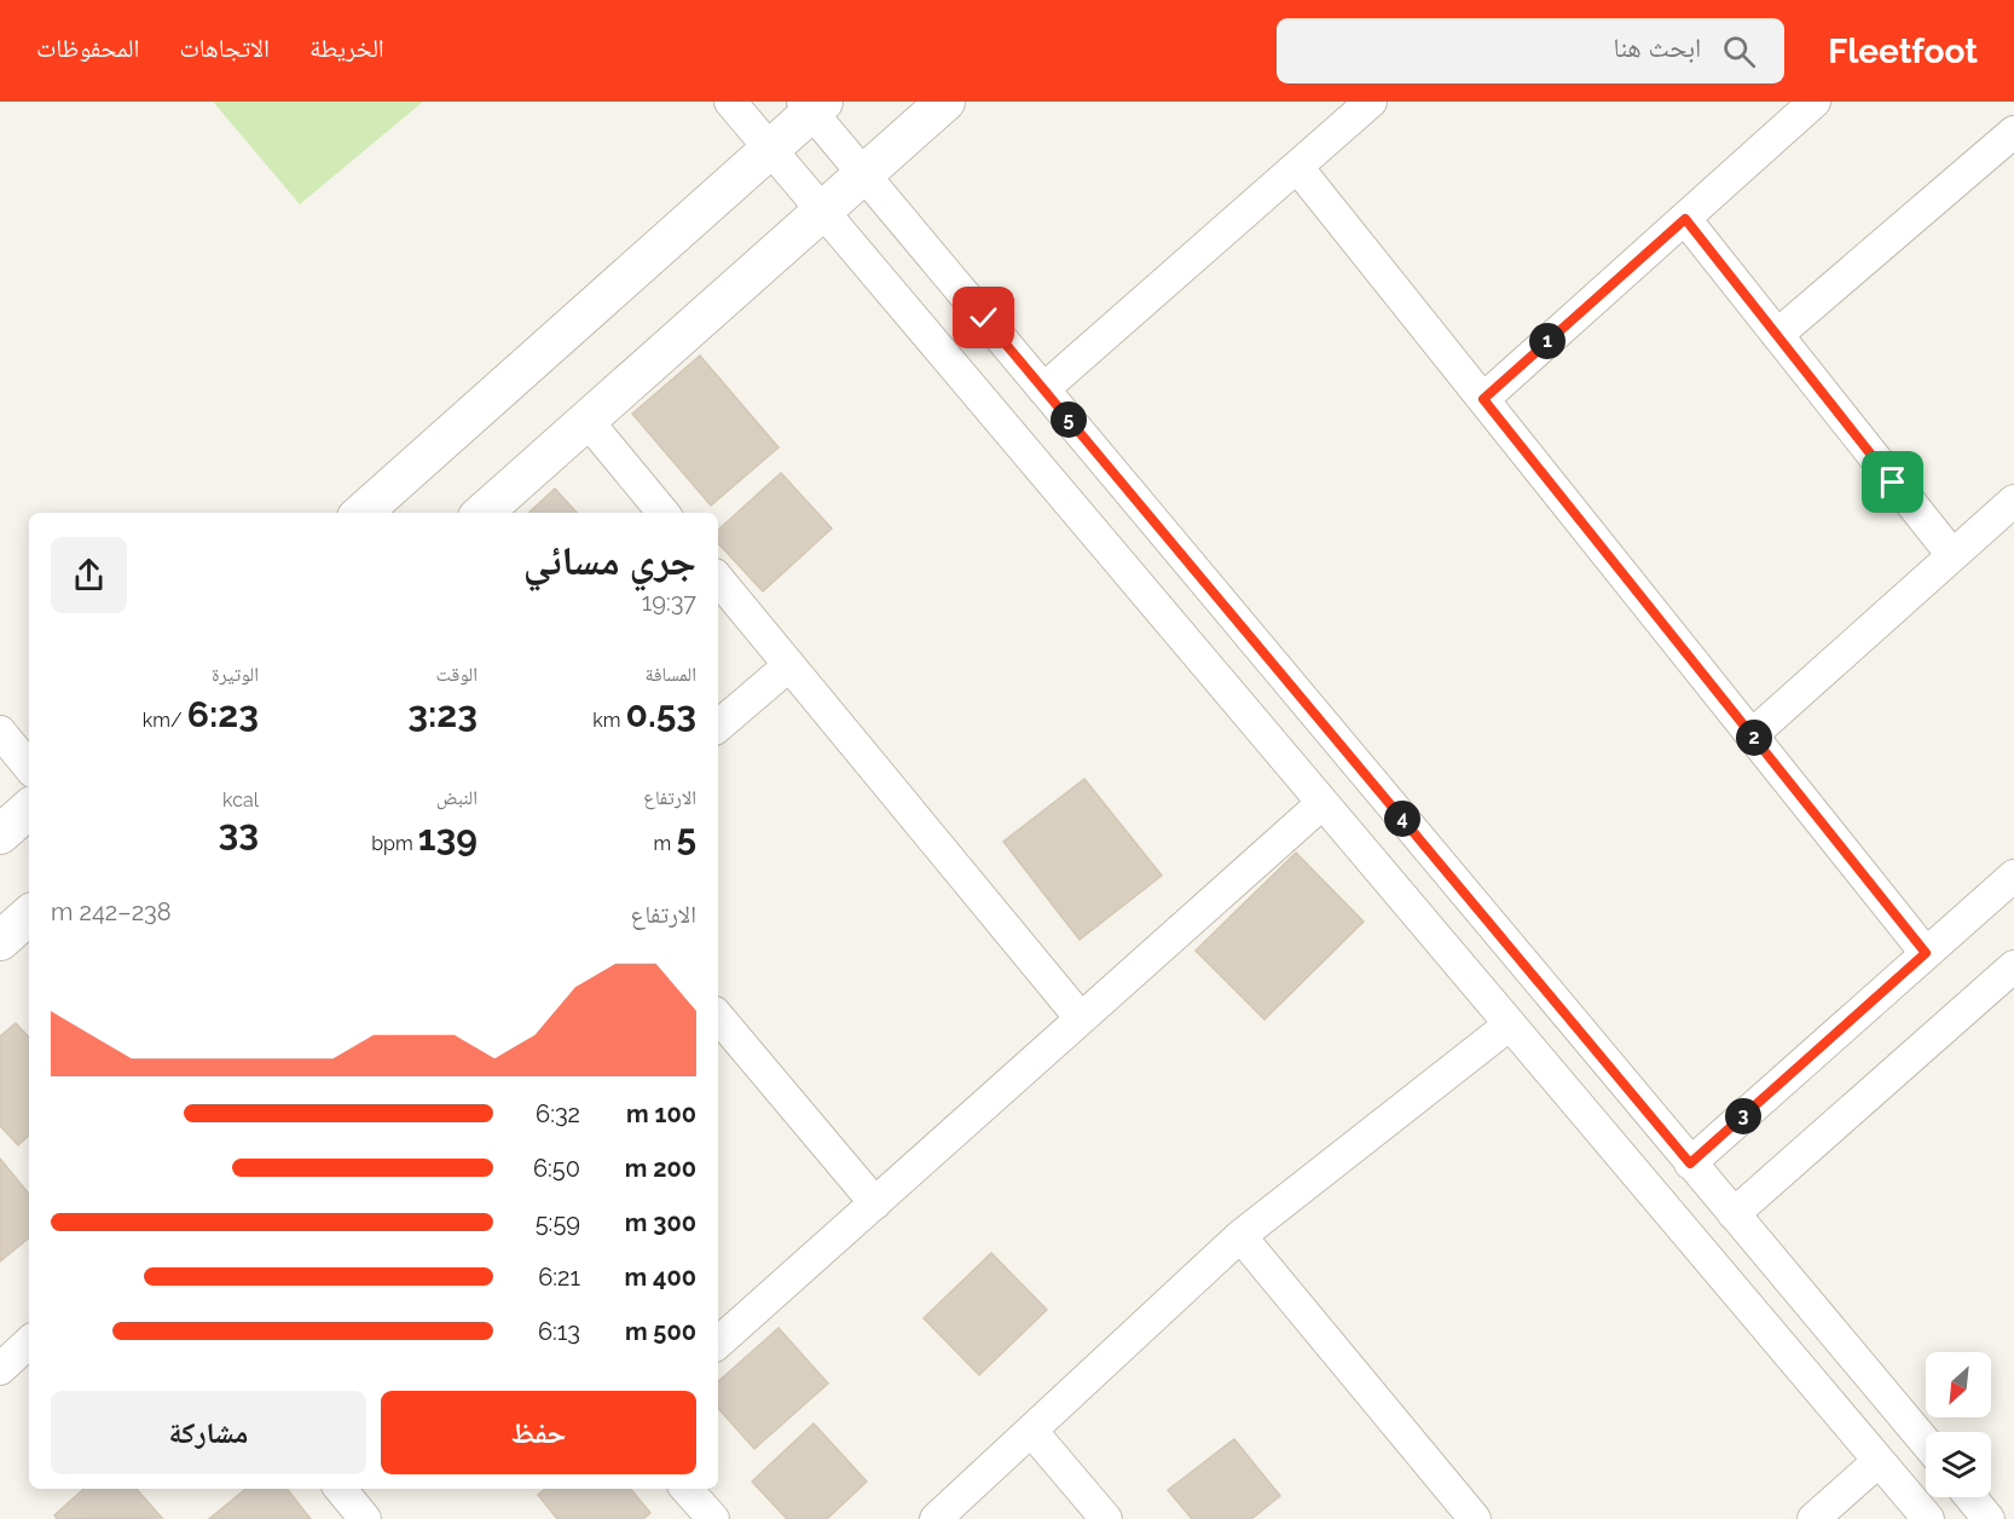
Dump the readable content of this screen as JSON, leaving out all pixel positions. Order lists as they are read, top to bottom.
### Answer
{
  "north": "bottom left",
  "page": {
    "header": "Fleetfoot",
    "search": "ابحث هنا",
    "nav": ["الخريطة", "الاتجاهات", "المحفوظات"],
    "pins": [
      "1",
      "5",
      "2",
      "4",
      "3"
    ],
    "heading": ["جري مسائي", "19:37"],
    "stats": [
      ["المسافة", "0.53 km"],
      ["الوقت", "3:23"],
      ["الوتيرة", "6:23 /km"],
      ["الارتفاع", "5 m"],
      ["النبض", "139 bpm"],
      ["kcal", "33"]
    ],
    "chart": ["الارتفاع", "238–242 m"],
    "list": [
      {
        "name": "100 m",
        "note": "6:32"
      },
      {
        "name": "200 m",
        "note": "6:50"
      },
      {
        "name": "300 m",
        "note": "5:59"
      },
      {
        "name": "400 m",
        "note": "6:21"
      },
      {
        "name": "500 m",
        "note": "6:13"
      }
    ],
    "buttons": ["حفظ", "مشاركة"]
  }
}
